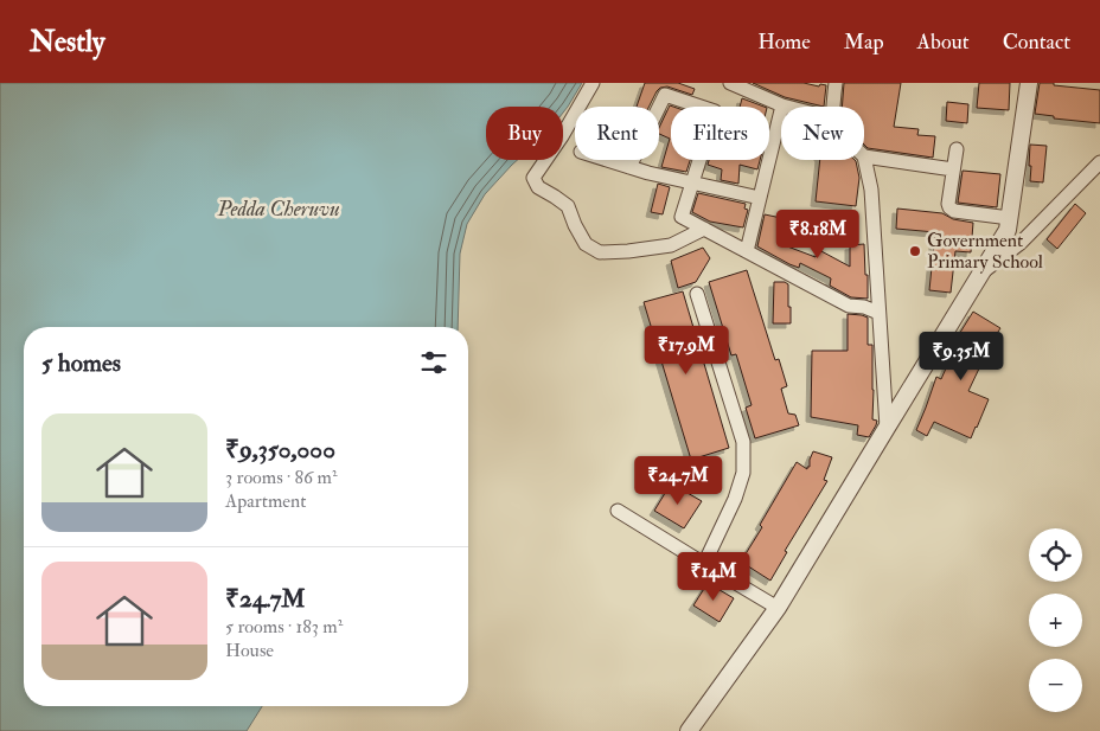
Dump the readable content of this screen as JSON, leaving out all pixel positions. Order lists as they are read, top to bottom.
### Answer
{
  "water": ["Pedda Cheruvu"],
  "places": ["Government Primary School"],
  "page": {
    "header": "Nestly",
    "nav": [
      "Home",
      "Map",
      "About",
      "Contact"
    ],
    "chip": [
      "Buy",
      "Rent",
      "Filters",
      "New"
    ],
    "price": [
      "₹8.18M",
      "₹17.9M",
      "₹9.35M",
      "₹24.7M",
      "₹14M"
    ],
    "heading": "5 homes",
    "list": [
      {
        "name": "₹9,350,000",
        "note": "3 rooms · 86 m² · Apartment"
      },
      {
        "name": "₹24.7M",
        "note": "5 rooms · 183 m² · House"
      }
    ],
    "map_buttons": ["+", "−"]
  }
}
